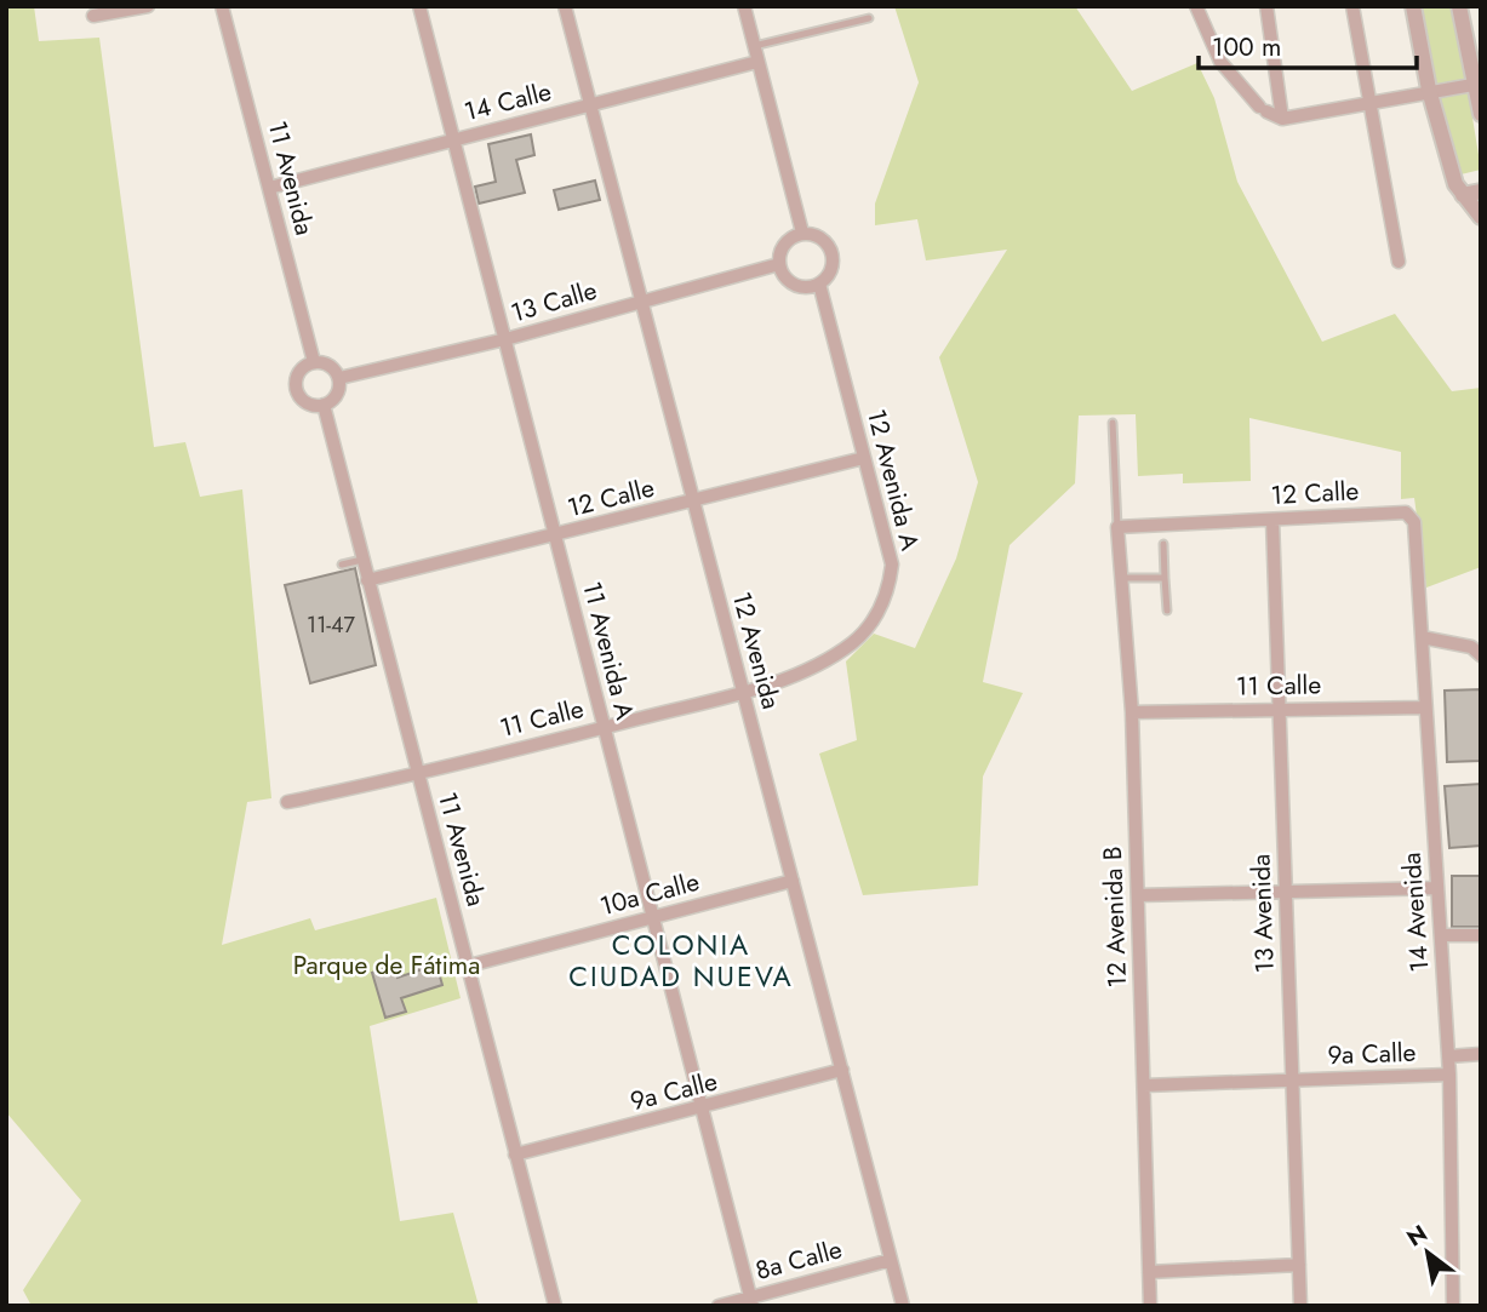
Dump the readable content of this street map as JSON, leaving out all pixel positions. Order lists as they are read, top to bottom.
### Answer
{
  "streets": {
    "street": [
      "14 Calle",
      "11 Avenida",
      "13 Calle",
      "12 Avenida A",
      "12 Calle",
      "11 Avenida A",
      "12 Avenida",
      "11 Calle",
      "10a Calle",
      "14 Avenida",
      "13 Avenida",
      "12 Avenida B",
      "9a Calle",
      "8a Calle"
    ]
  },
  "crossings": [
    ["14 Calle", "11 Avenida"],
    ["14 Calle", "11 Avenida A"],
    ["14 Calle", "12 Avenida"],
    ["11 Avenida", "13 Calle"],
    ["11 Avenida", "12 Calle"],
    ["11 Avenida", "11 Calle"],
    ["11 Avenida", "10a Calle"],
    ["11 Avenida", "9a Calle"],
    ["13 Calle", "12 Avenida A"],
    ["13 Calle", "11 Avenida A"],
    ["13 Calle", "12 Avenida"],
    ["12 Avenida A", "12 Calle"],
    ["12 Avenida A", "11 Calle"],
    ["12 Calle", "11 Avenida A"],
    ["12 Calle", "12 Avenida"],
    ["12 Calle", "14 Avenida"],
    ["12 Calle", "13 Avenida"],
    ["12 Calle", "12 Avenida B"],
    ["11 Avenida A", "11 Calle"],
    ["11 Avenida A", "10a Calle"],
    ["11 Avenida A", "9a Calle"],
    ["11 Avenida A", "8a Calle"],
    ["12 Avenida", "11 Calle"],
    ["12 Avenida", "10a Calle"],
    ["12 Avenida", "9a Calle"],
    ["12 Avenida", "8a Calle"],
    ["11 Calle", "14 Avenida"],
    ["11 Calle", "13 Avenida"],
    ["11 Calle", "12 Avenida B"],
    ["14 Avenida", "9a Calle"],
    ["13 Avenida", "9a Calle"],
    ["12 Avenida B", "9a Calle"]
  ],
  "districts": ["COLONIA CIUDAD NUEVA"],
  "parks": ["Parque de Fátima"],
  "house_numbers": ["11-47"],
  "scale_bar": "100 m",
  "north": "top left"
}
